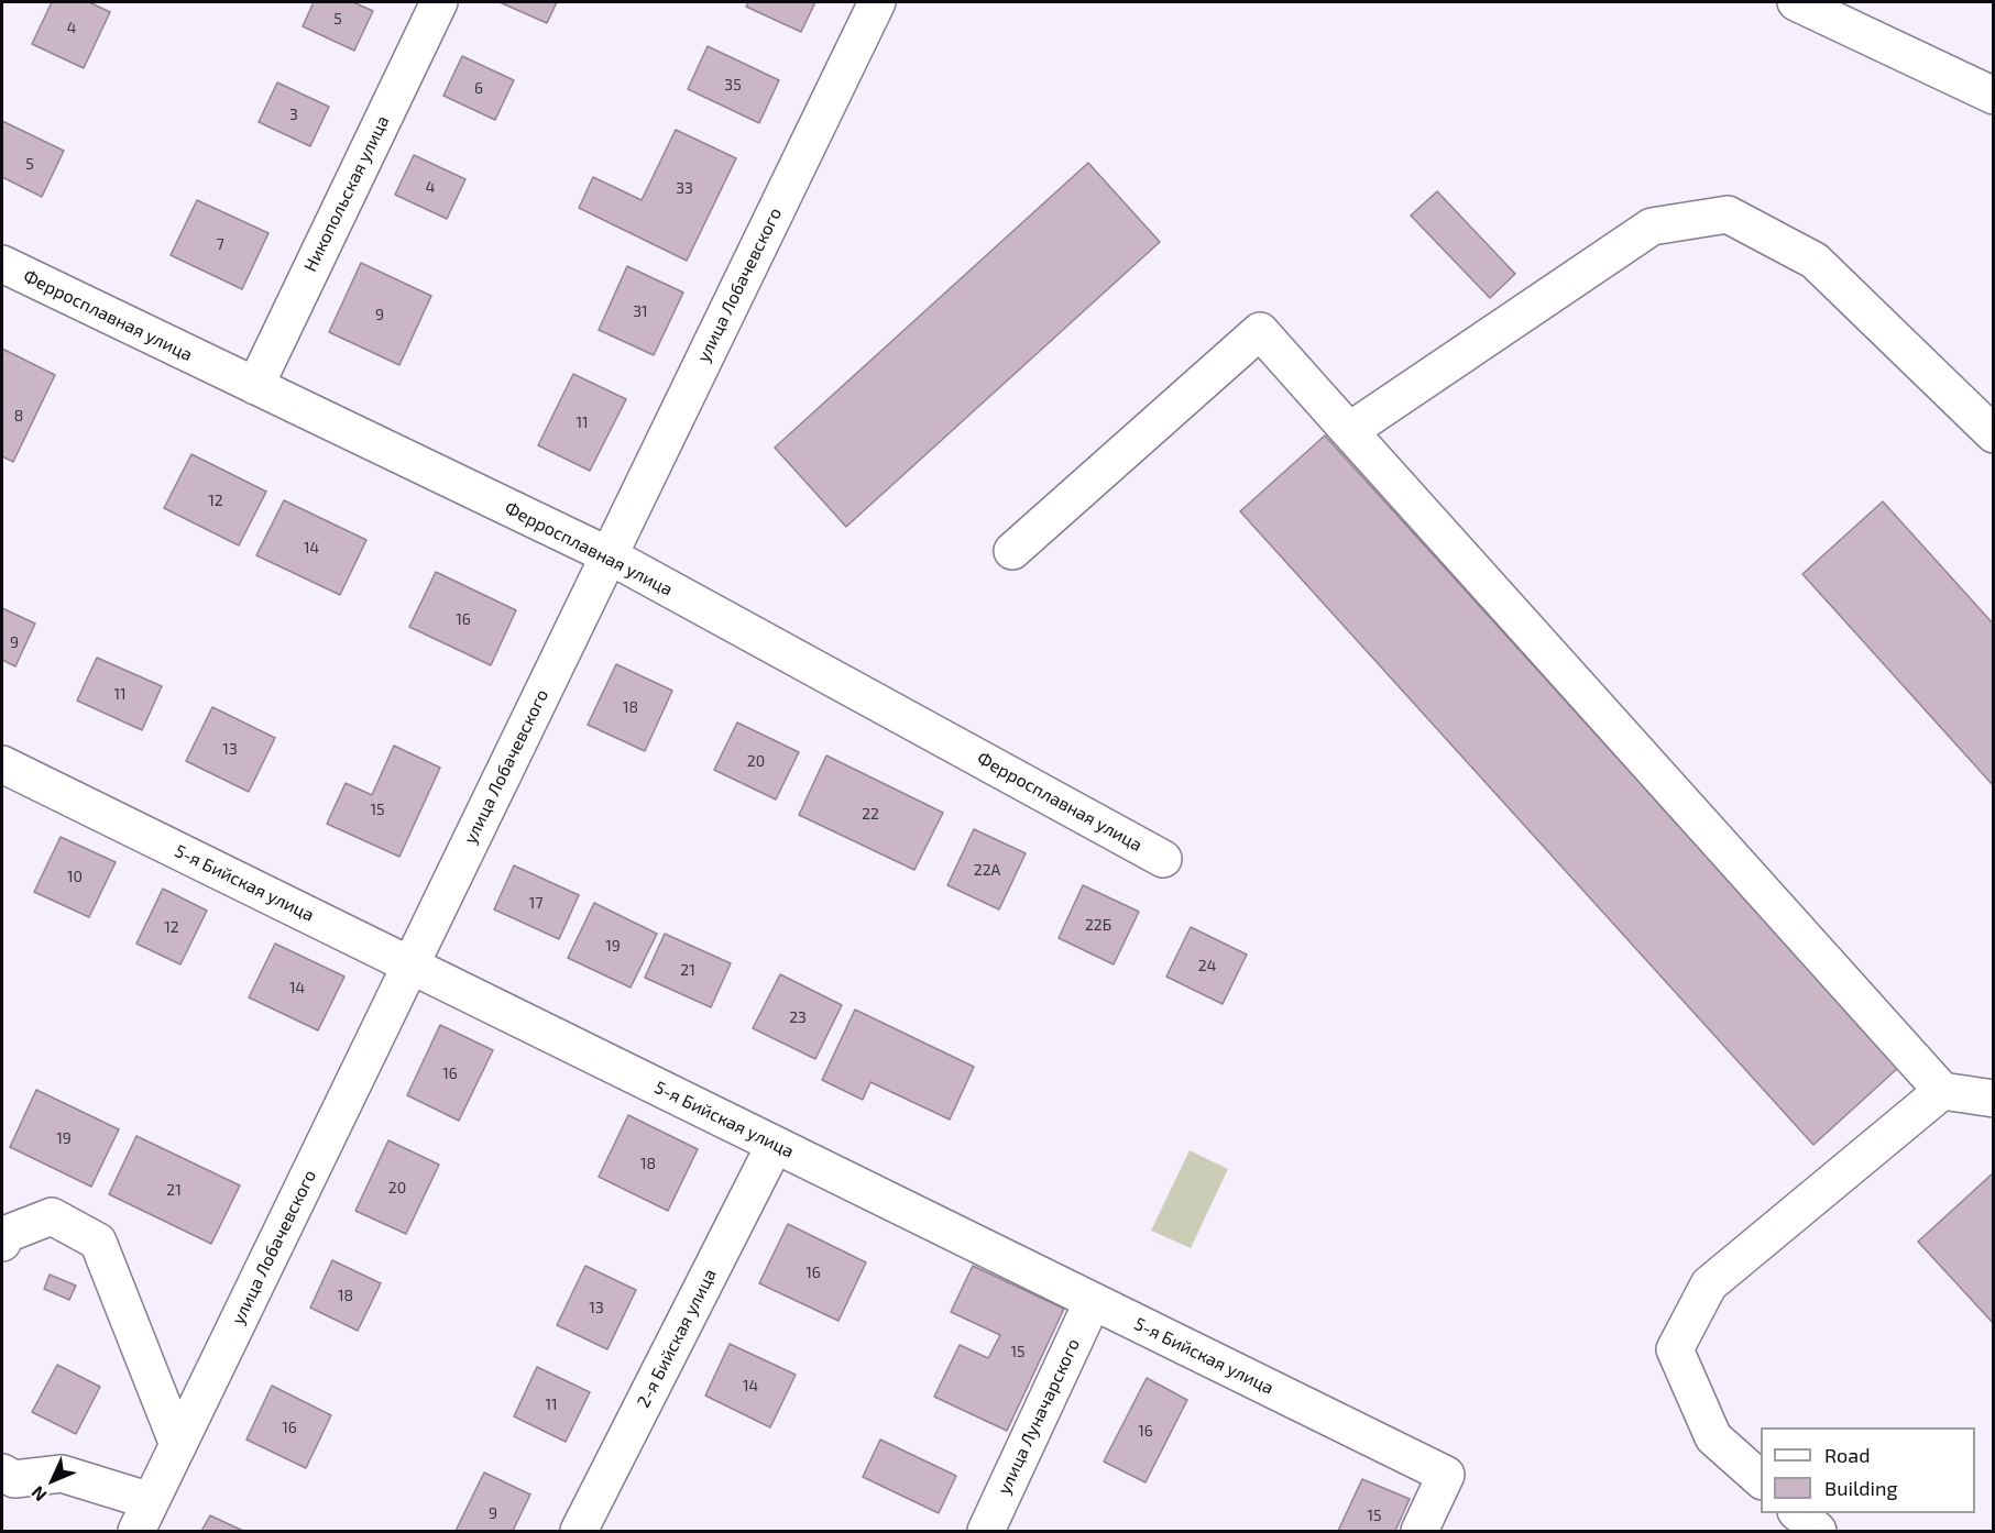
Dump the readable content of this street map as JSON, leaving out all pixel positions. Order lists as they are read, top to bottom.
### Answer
{
  "streets": {
    "street": [
      "Никопольская улица",
      "улица Лобачевского",
      "Ферросплавная улица",
      "5-я Бийская улица",
      "2-я Бийская улица",
      "улица Луначарского"
    ]
  },
  "crossings": [
    ["Никопольская улица", "Ферросплавная улица"],
    ["улица Лобачевского", "Ферросплавная улица"],
    ["улица Лобачевского", "5-я Бийская улица"],
    ["5-я Бийская улица", "2-я Бийская улица"],
    ["5-я Бийская улица", "улица Луначарского"]
  ],
  "house_numbers": [
    "5",
    "4",
    "35",
    "6",
    "3",
    "5",
    "4",
    "33",
    "7",
    "31",
    "9",
    "8",
    "11",
    "12",
    "14",
    "16",
    "9",
    "11",
    "18",
    "13",
    "20",
    "15",
    "22",
    "22А",
    "10",
    "17",
    "22Б",
    "12",
    "19",
    "24",
    "21",
    "14",
    "23",
    "16",
    "19",
    "18",
    "20",
    "21",
    "16",
    "18",
    "13",
    "15",
    "14",
    "11",
    "16",
    "16",
    "9",
    "15"
  ],
  "legend": ["Road", "Building"],
  "north": "bottom left"
}
